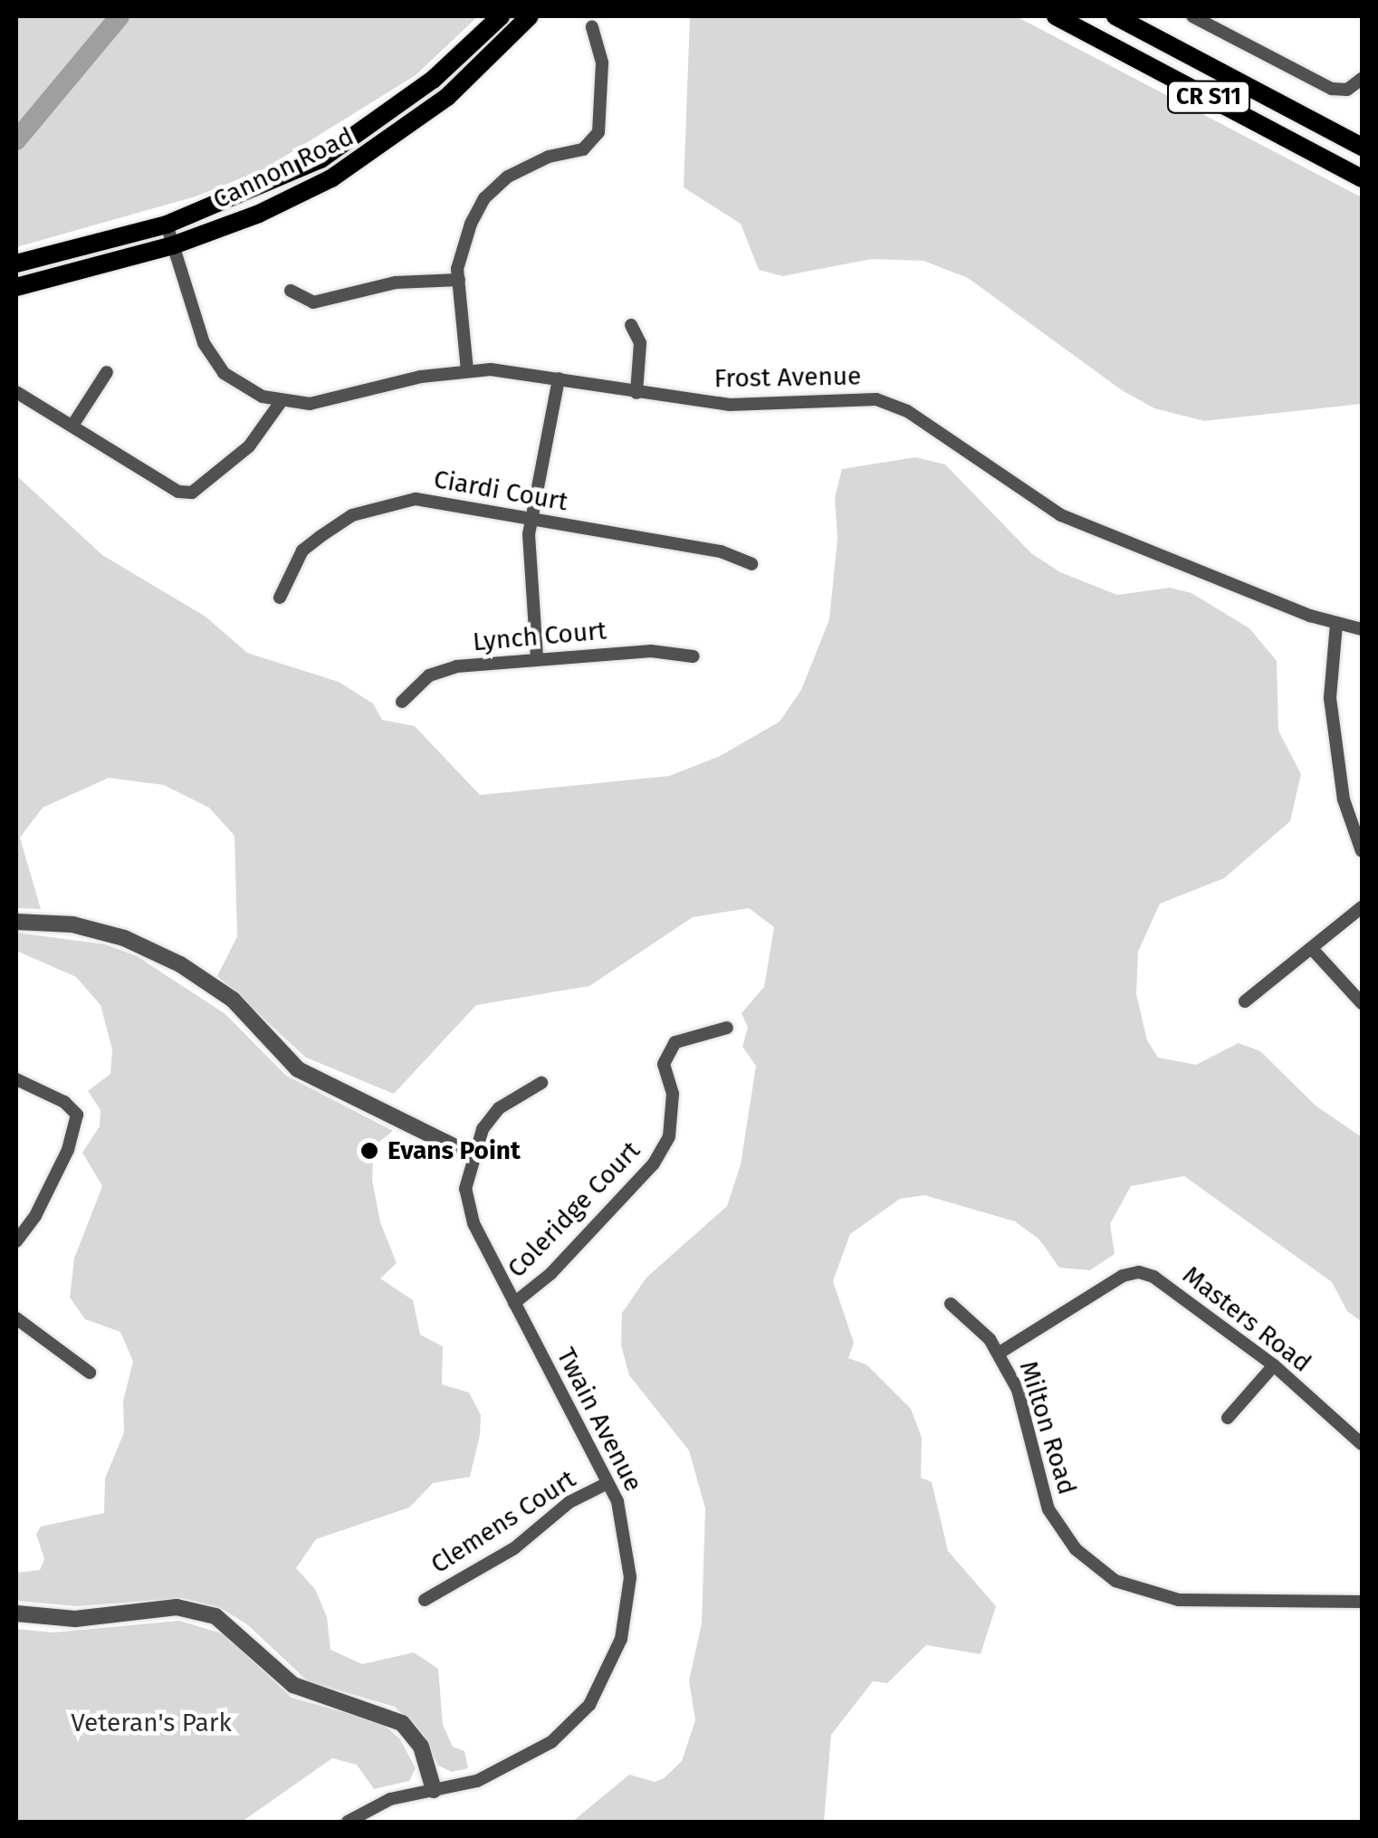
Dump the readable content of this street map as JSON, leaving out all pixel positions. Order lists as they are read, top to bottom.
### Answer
{
  "streets": {
    "main road": ["CR S11", "Cannon Road"],
    "street": [
      "Frost Avenue",
      "Ciardi Court",
      "Lynch Court",
      "Coleridge Court",
      "Masters Road",
      "Twain Avenue",
      "Milton Road",
      "Clemens Court"
    ]
  },
  "crossings": [
    ["Cannon Road", "Frost Avenue"],
    ["Coleridge Court", "Twain Avenue"],
    ["Masters Road", "Milton Road"],
    ["Twain Avenue", "Clemens Court"]
  ],
  "parks": ["Veteran's Park"],
  "places": ["Evans Point"]
}
